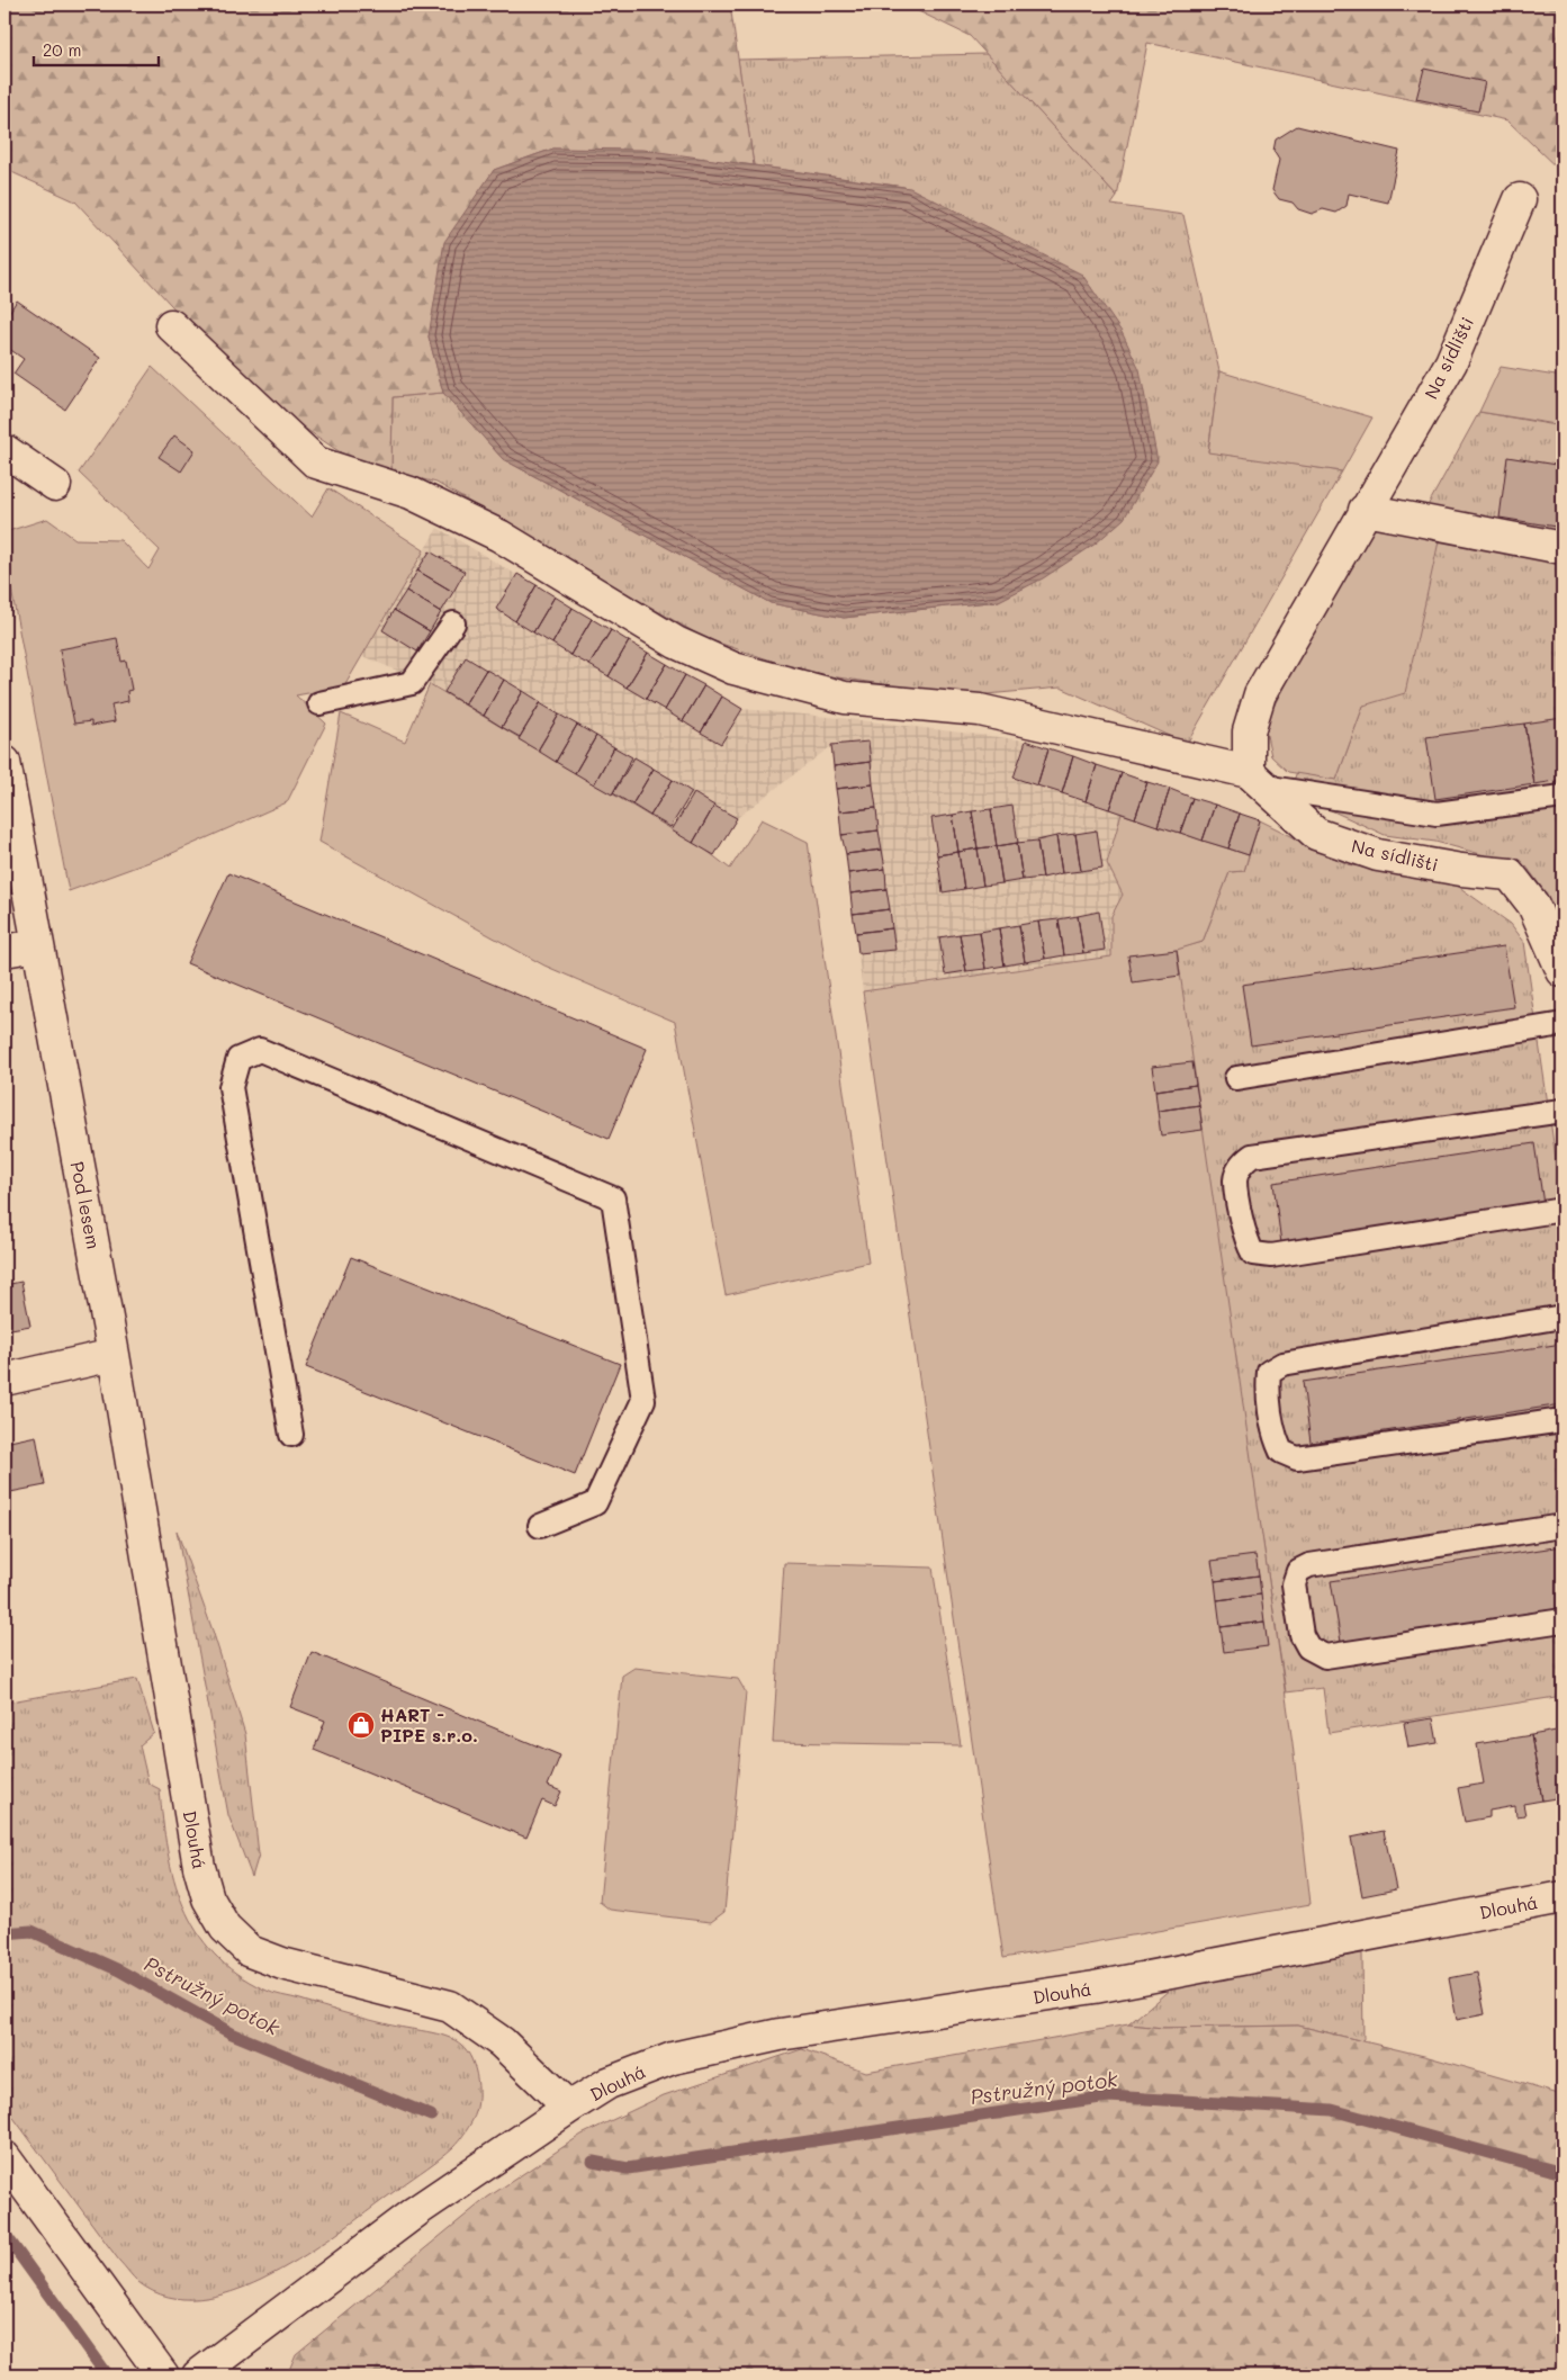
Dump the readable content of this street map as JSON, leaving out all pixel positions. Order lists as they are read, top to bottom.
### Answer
{
  "streets": {
    "street": ["Na sídlišti", "Pod lesem", "Dlouhá"]
  },
  "crossings": [
    ["Pod lesem", "Dlouhá"]
  ],
  "water": ["Pstružný potok"],
  "places": {
    "shop": ["HART - PIPE s.r.o."]
  },
  "scale_bar": "20 m"
}
